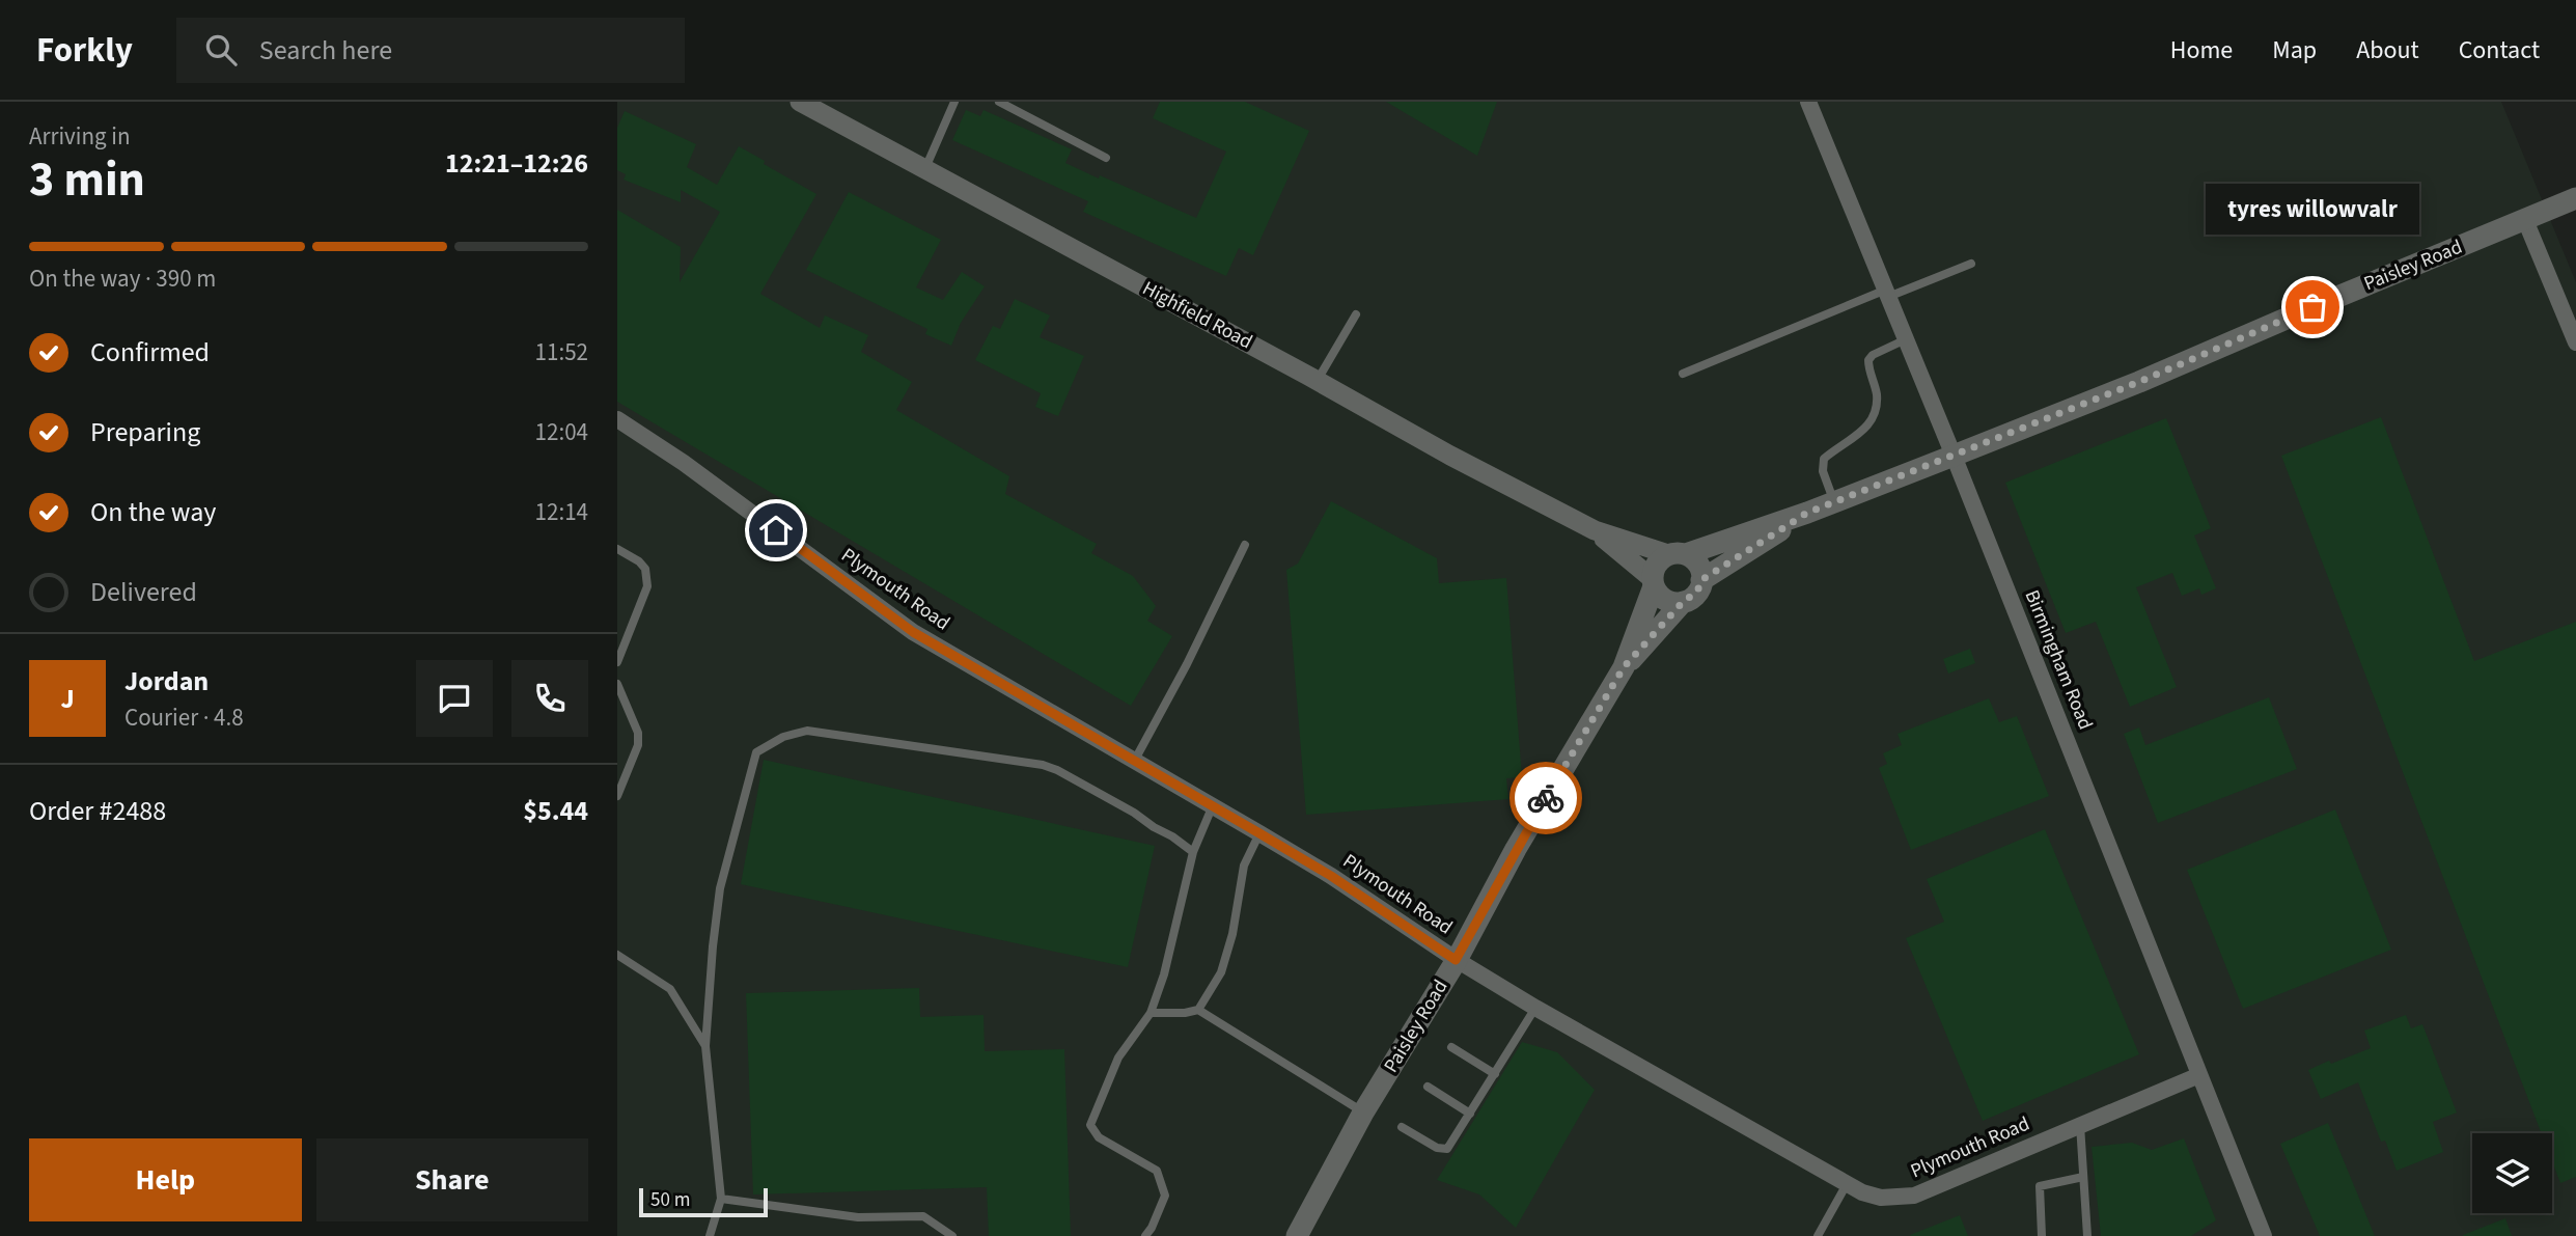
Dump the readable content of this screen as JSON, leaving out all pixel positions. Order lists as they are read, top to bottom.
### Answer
{
  "streets": {
    "main road": ["Paisley Road"],
    "street": ["Highfield Road", "Plymouth Road", "Birmingham Road"]
  },
  "crossings": [
    ["Paisley Road", "Highfield Road"],
    ["Paisley Road", "Plymouth Road"],
    ["Paisley Road", "Birmingham Road"],
    ["Plymouth Road", "Birmingham Road"]
  ],
  "places": ["tyres willowvalr"],
  "scale_bar": "50 m",
  "page": {
    "header": "Forkly",
    "search": "Search here",
    "nav": [
      "Home",
      "Map",
      "About",
      "Contact"
    ],
    "heading": ["3 min", "Arriving in", "12:21–12:26"],
    "panel": [
      "Jordan",
      "Courier · 4.8",
      "Order #2488",
      "$5.44"
    ],
    "bubble": "tyres willowvalr",
    "bar": "On the way · 390 m",
    "list": [
      ["Confirmed", "11:52"],
      ["Preparing", "12:04"],
      ["On the way", "12:14"],
      "Delivered"
    ],
    "round": "J",
    "buttons": ["Help", "Share"],
    "scale": "50 m"
  }
}
